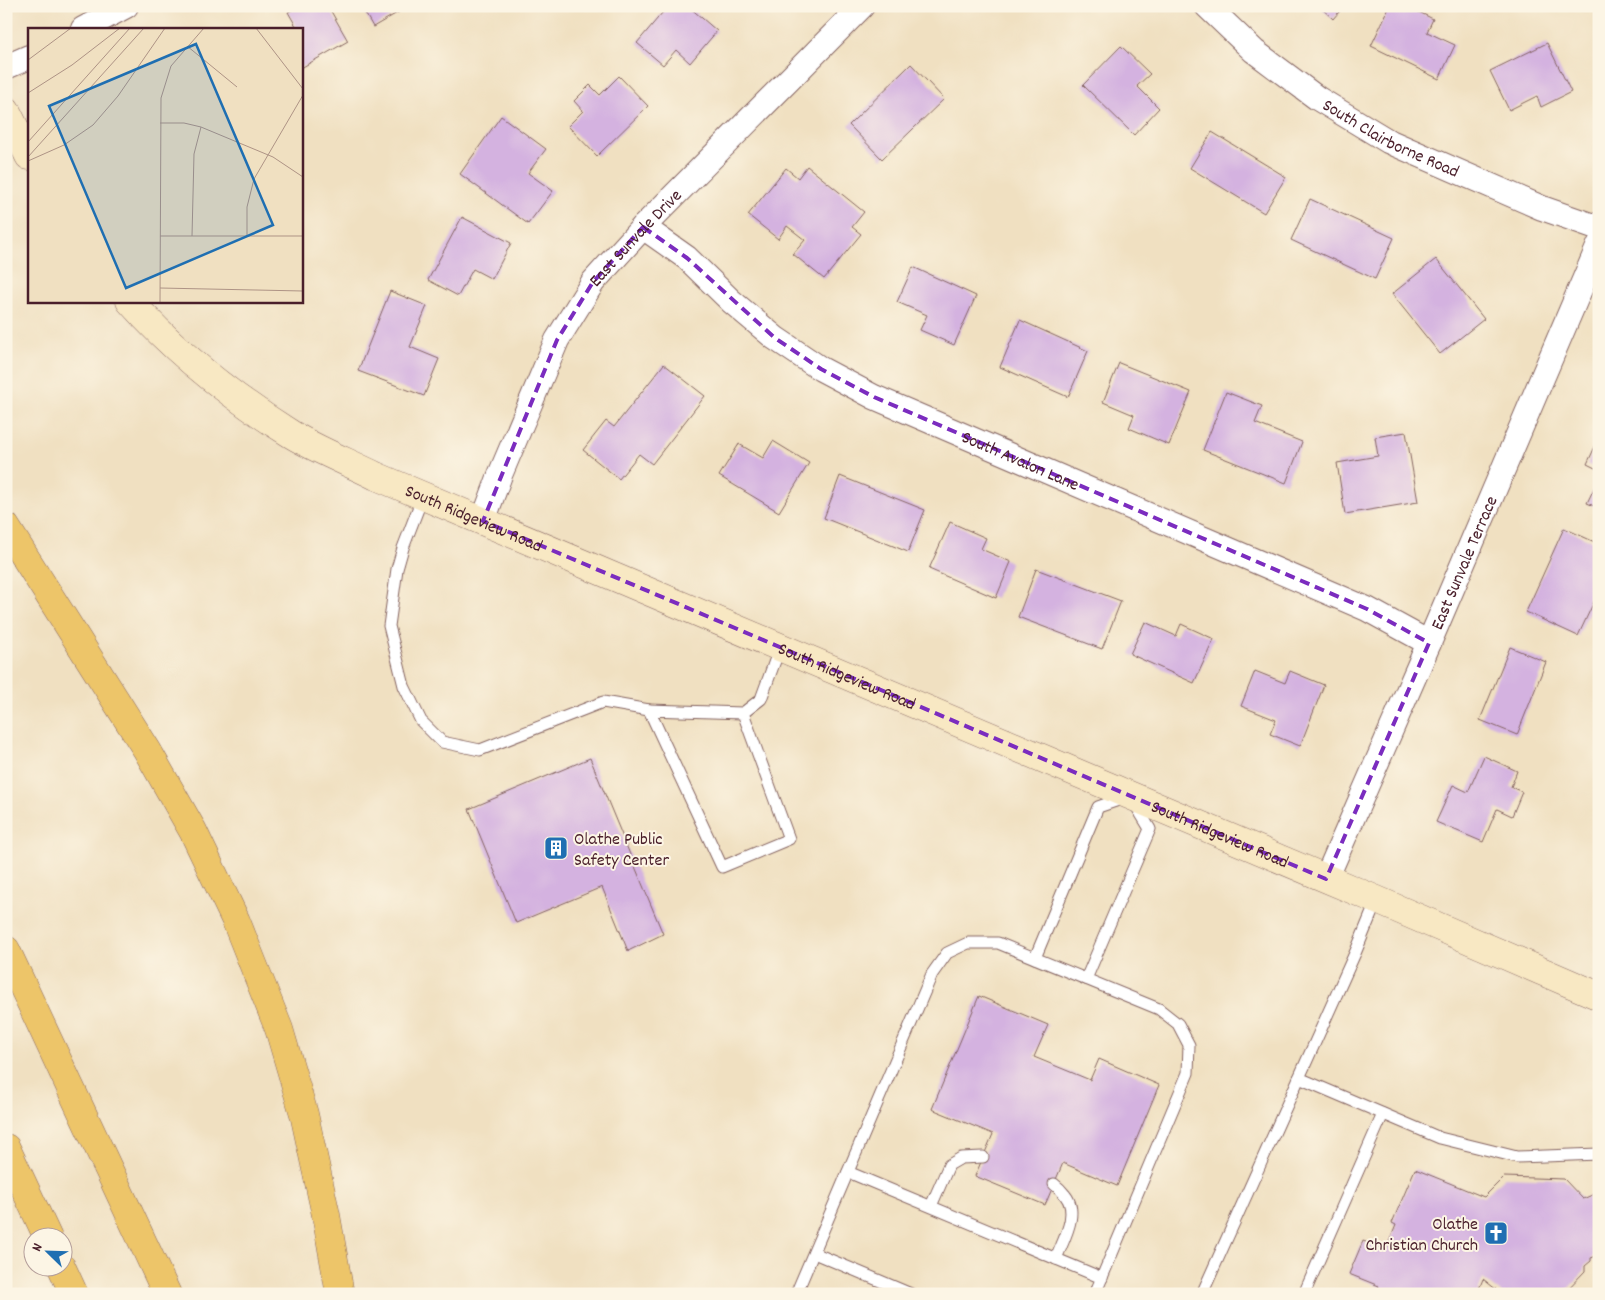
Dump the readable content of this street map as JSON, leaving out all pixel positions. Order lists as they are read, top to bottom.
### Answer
{
  "streets": {
    "main road": ["South Ridgeview Road"],
    "street": [
      "South Clairborne Road",
      "East Sunvale Drive",
      "South Avalon Lane",
      "East Sunvale Terrace"
    ]
  },
  "crossings": [
    ["East Sunvale Drive", "South Avalon Lane"],
    ["East Sunvale Drive", "South Ridgeview Road"],
    ["South Avalon Lane", "East Sunvale Terrace"],
    ["South Ridgeview Road", "East Sunvale Terrace"]
  ],
  "places": {
    "building": ["Olathe Public Safety Center"],
    "church": ["Olathe Christian Church"]
  },
  "north": "top left"
}
